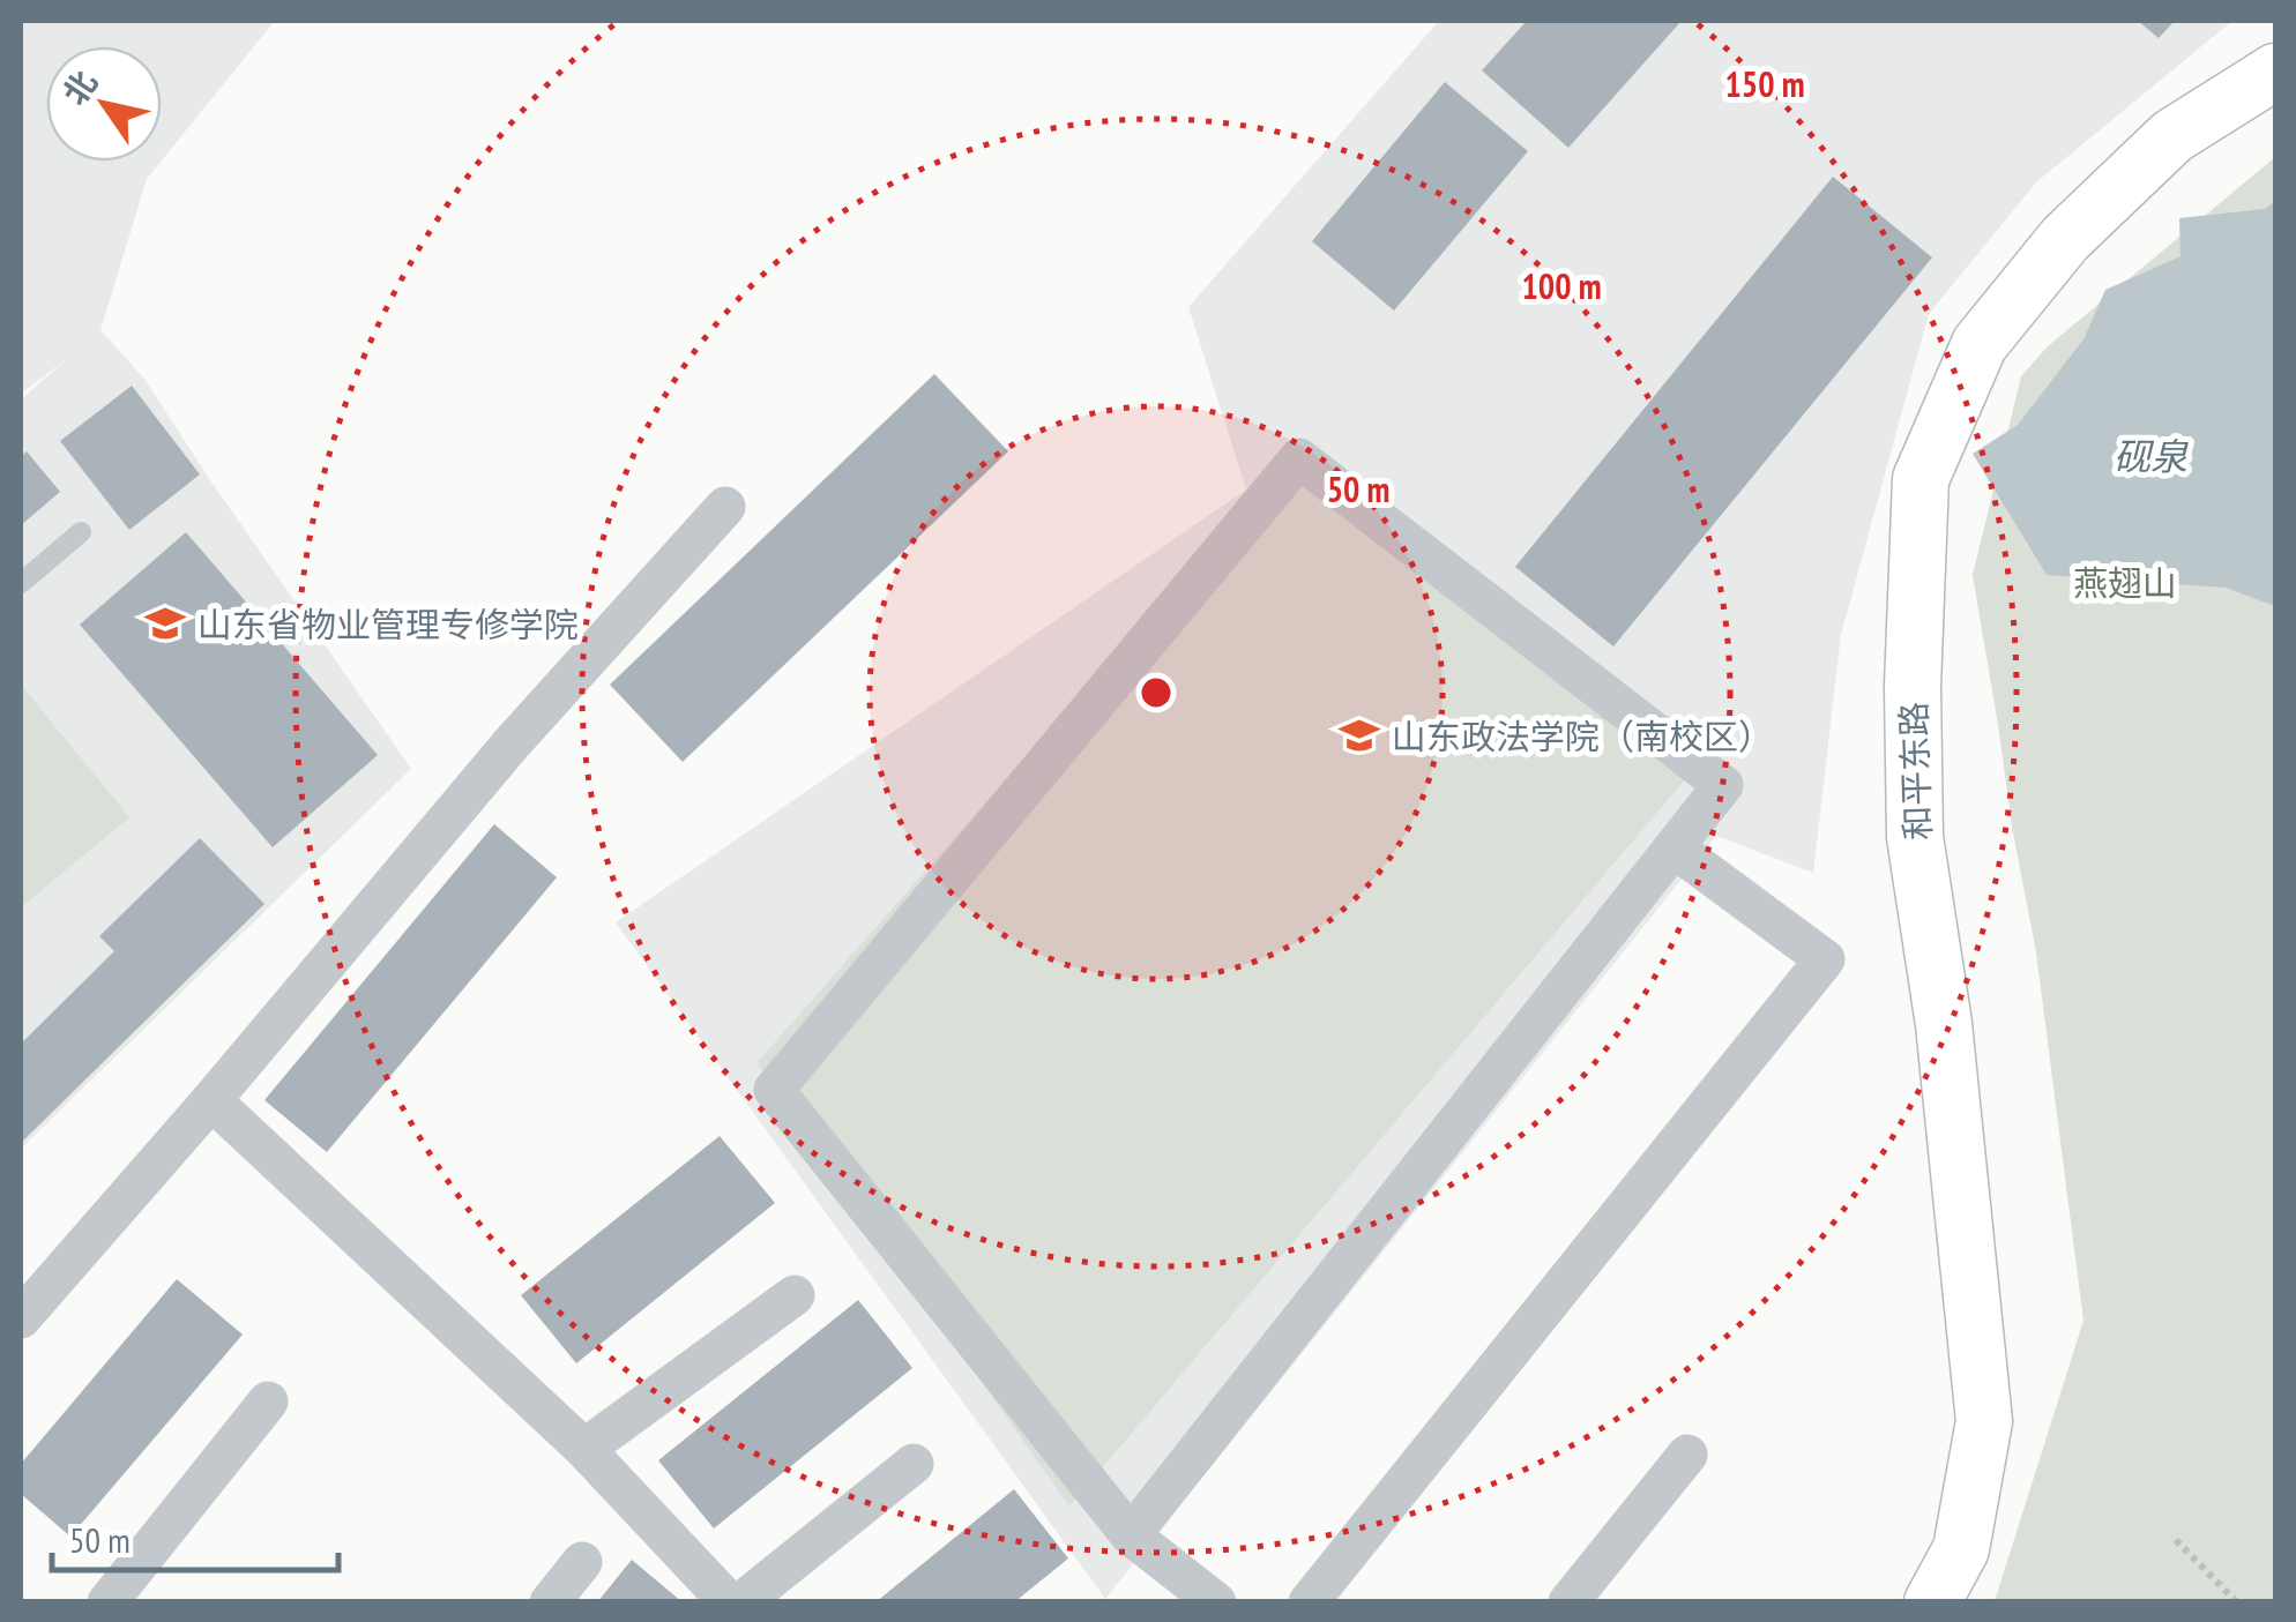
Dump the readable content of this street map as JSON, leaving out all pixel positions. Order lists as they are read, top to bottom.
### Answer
{
  "streets": {
    "main road": ["和平东路"]
  },
  "water": ["砚泉"],
  "parks": ["燕翅山"],
  "places": {
    "school or university": ["山东省物业管理专修学院", "山东政法学院（南校区）"]
  },
  "scale_bar": "50 m",
  "north": "top left",
  "rings": ["150 m", "100 m", "50 m"]
}
